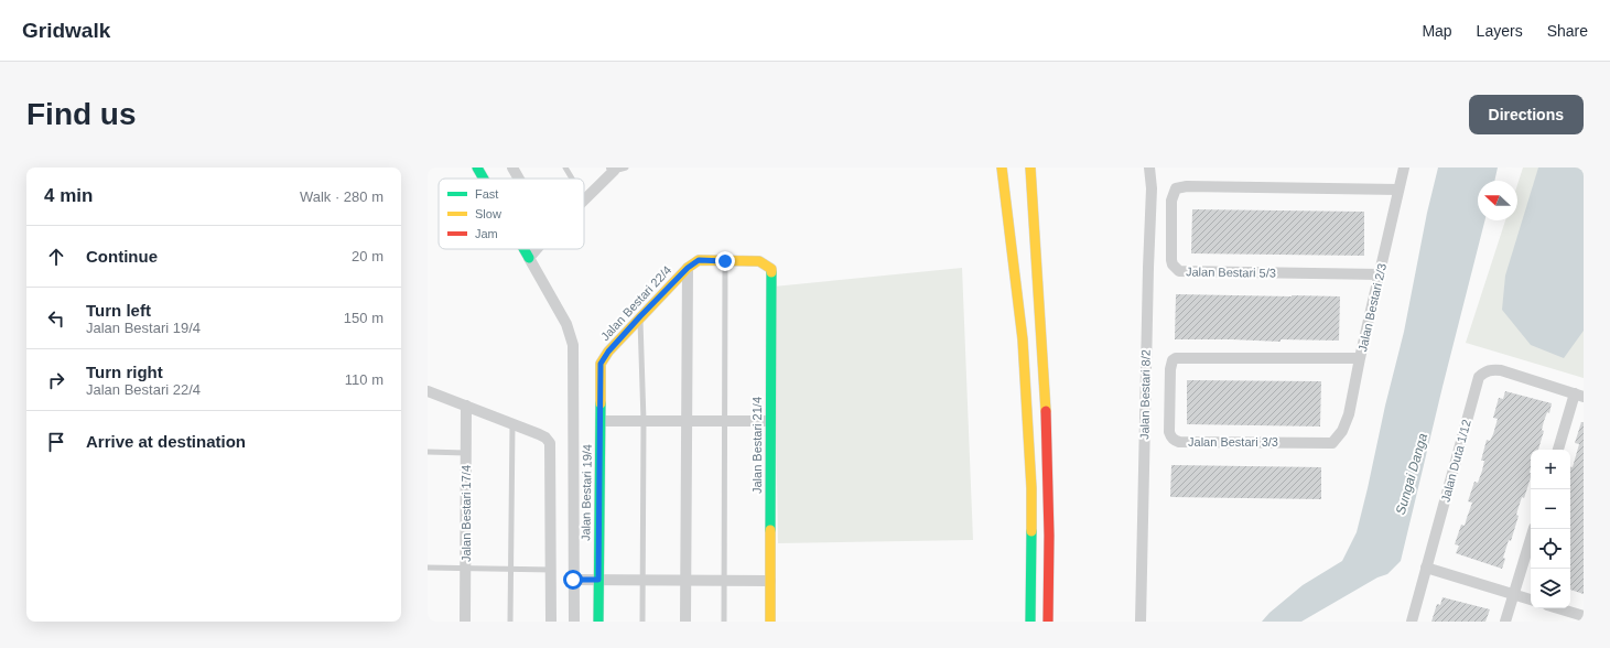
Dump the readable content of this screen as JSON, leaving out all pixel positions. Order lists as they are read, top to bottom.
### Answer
{
  "streets": {
    "main road": ["Jalan Bestari 22/4", "Jalan Bestari 21/4", "Jalan Bestari 19/4"],
    "street": [
      "Jalan Bestari 5/3",
      "Jalan Bestari 2/3",
      "Jalan Bestari 8/2",
      "Jalan Bestari 3/3",
      "Jalan Duta 1/12",
      "Jalan Bestari 17/4"
    ]
  },
  "crossings": [
    ["Jalan Bestari 5/3", "Jalan Bestari 2/3"],
    ["Jalan Bestari 22/4", "Jalan Bestari 21/4"],
    ["Jalan Bestari 22/4", "Jalan Bestari 19/4"],
    ["Jalan Bestari 2/3", "Jalan Bestari 3/3"]
  ],
  "water": ["Sungai Danga"],
  "legend": ["Fast", "Slow", "Jam"],
  "north": "left",
  "page": {
    "header": "Gridwalk",
    "nav": ["Map", "Layers", "Share"],
    "buttons": "Directions",
    "title": "Find us",
    "heading": ["4 min", "Walk · 280 m"],
    "list": [
      ["Continue", "20 m"],
      ["Turn left", "Jalan Bestari 19/4", "150 m"],
      ["Turn right", "Jalan Bestari 22/4", "110 m"],
      "Arrive at destination"
    ],
    "map_buttons": ["+", "−"]
  }
}
